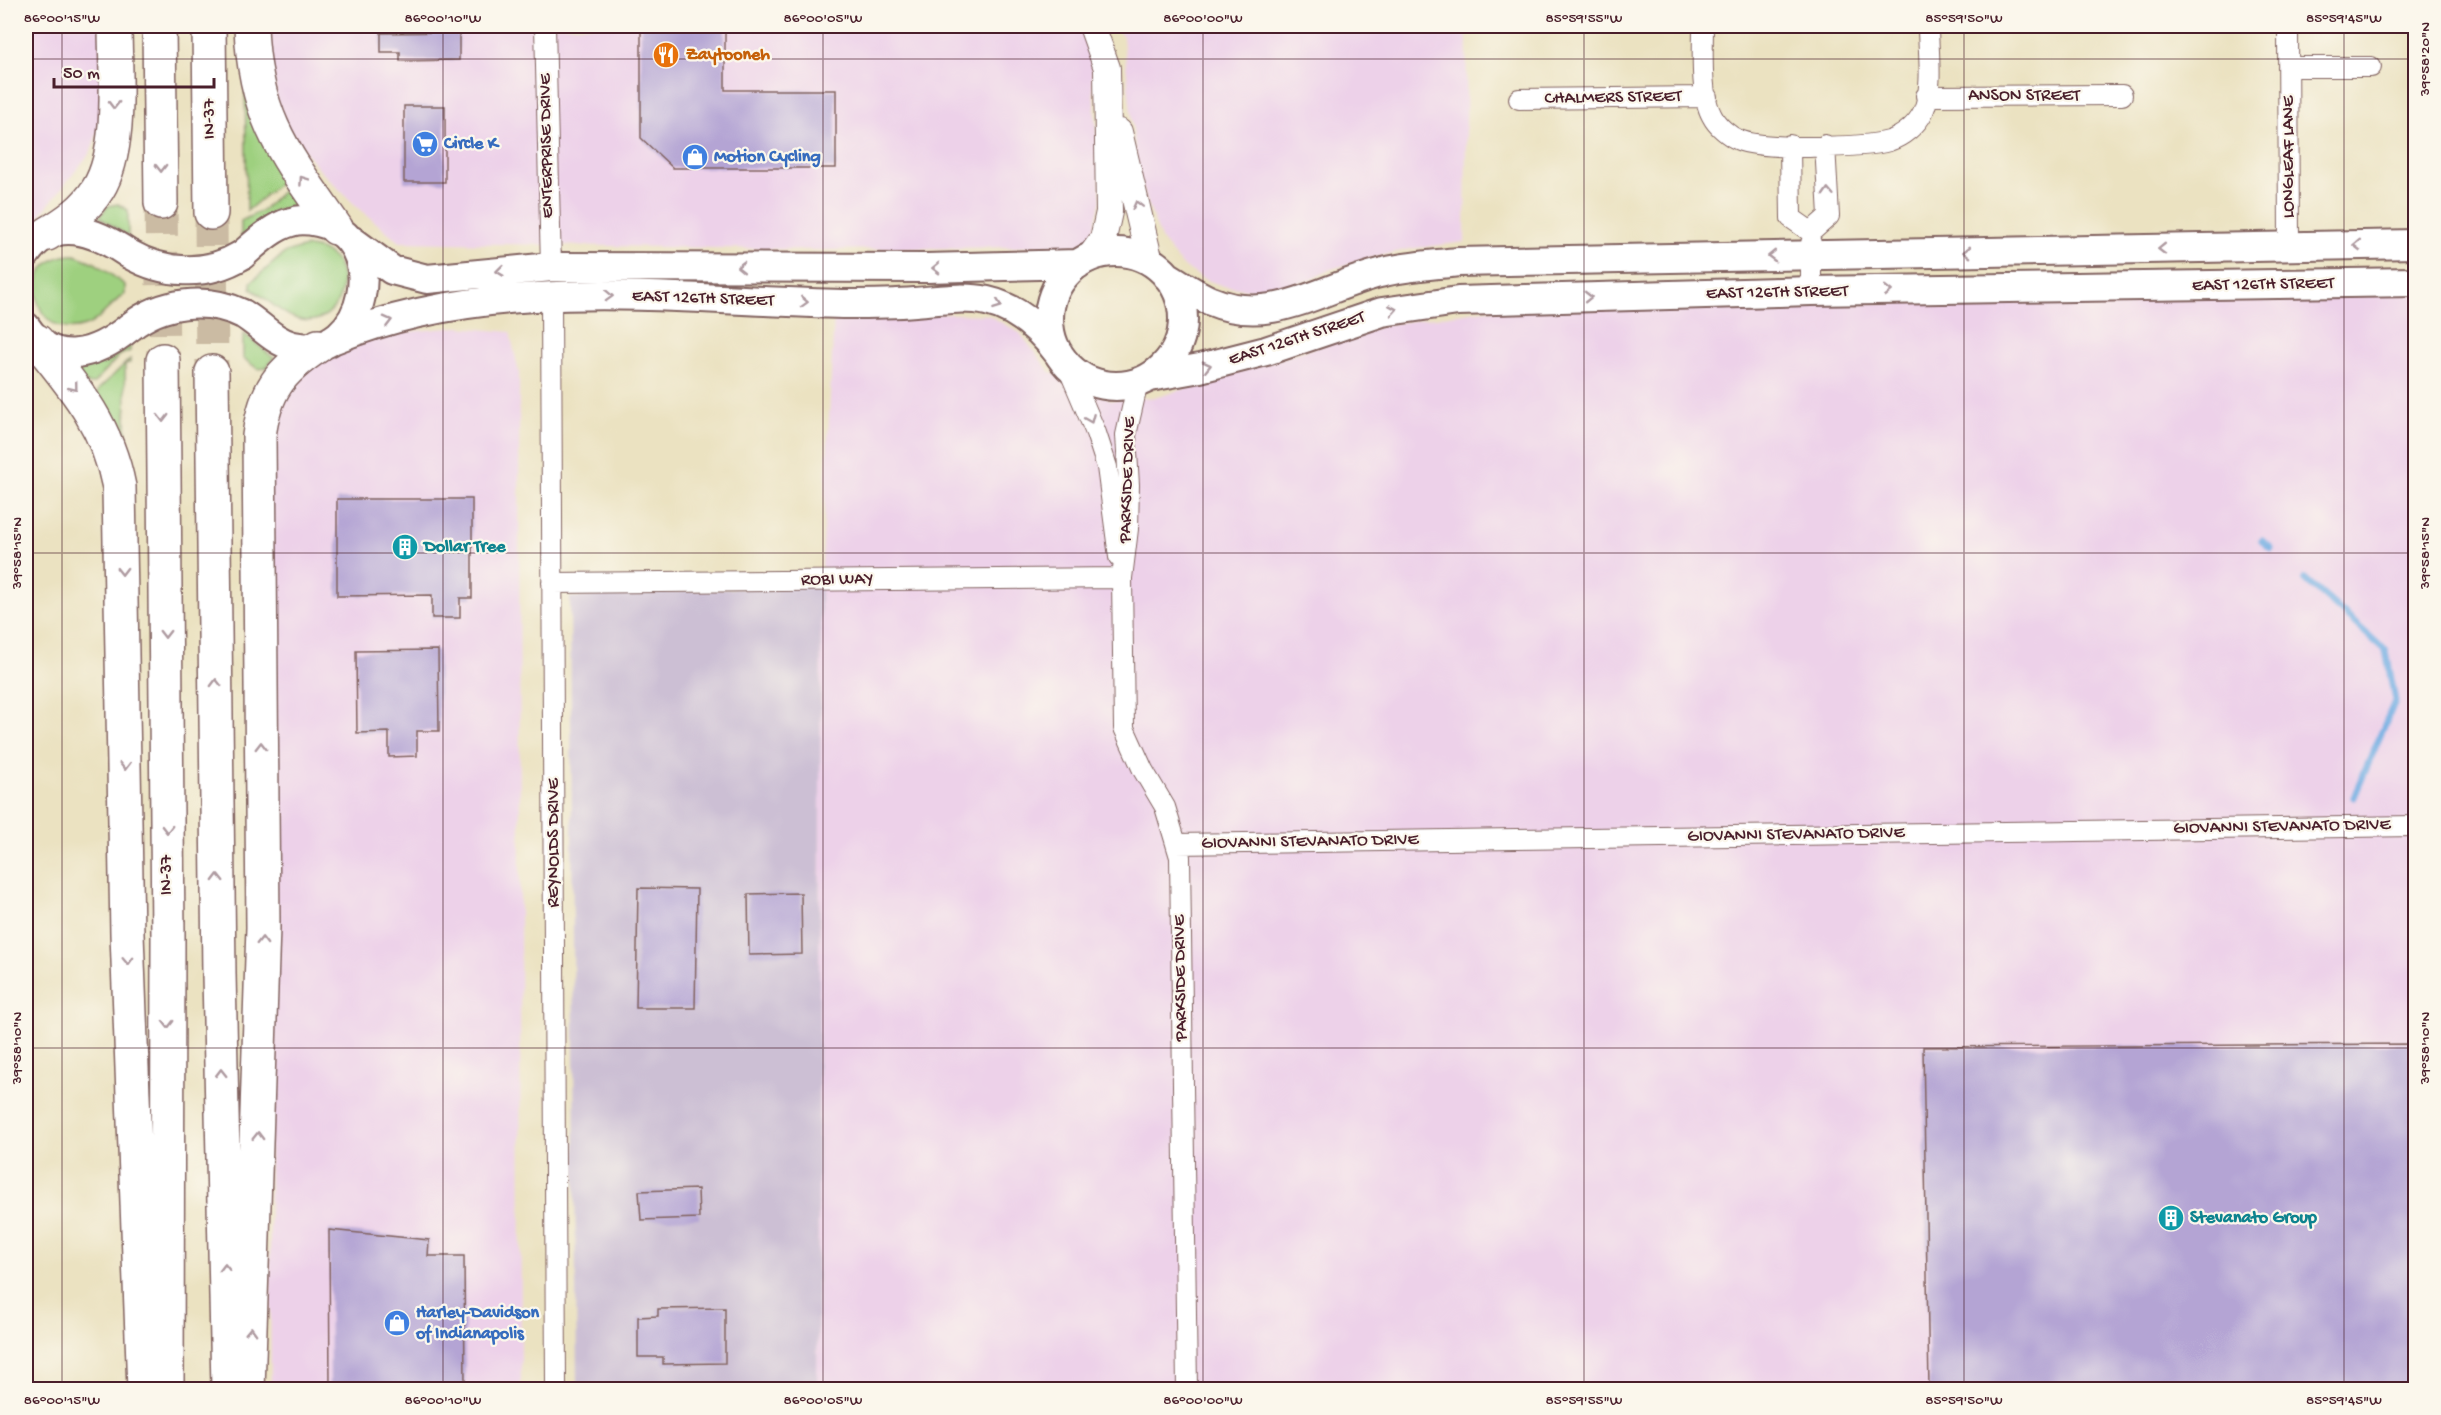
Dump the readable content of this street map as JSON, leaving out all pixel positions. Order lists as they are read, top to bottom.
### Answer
{
  "streets": {
    "highway": ["IN-37"],
    "main road": ["EAST 126TH STREET"],
    "street": [
      "ANSON STREET",
      "CHALMERS STREET",
      "ENTERPRISE DRIVE",
      "LONGLEAF LANE",
      "PARKSIDE DRIVE",
      "ROBI WAY",
      "GIOVANNI STEVANATO DRIVE",
      "REYNOLDS DRIVE"
    ]
  },
  "crossings": [
    ["ENTERPRISE DRIVE", "EAST 126TH STREET"],
    ["LONGLEAF LANE", "EAST 126TH STREET"],
    ["EAST 126TH STREET", "PARKSIDE DRIVE"],
    ["EAST 126TH STREET", "REYNOLDS DRIVE"],
    ["PARKSIDE DRIVE", "ROBI WAY"],
    ["PARKSIDE DRIVE", "GIOVANNI STEVANATO DRIVE"],
    ["ROBI WAY", "REYNOLDS DRIVE"]
  ],
  "places": {
    "restaurant": ["Zaytooneh"],
    "supermarket": ["Circle K"],
    "shop": ["Motion Cycling", "Harley-Davidson of Indianapolis"],
    "building": ["Dollar Tree", "Stevanato Group"]
  },
  "scale_bar": "50 m",
  "coordinates": [
    "86°00'15\"W",
    "86°00'10\"W",
    "86°00'05\"W",
    "86°00'00\"W",
    "85°59'55\"W",
    "85°59'50\"W",
    "85°59'45\"W",
    "39°58'20\"N",
    "39°58'15\"N",
    "39°58'10\"N"
  ]
}
